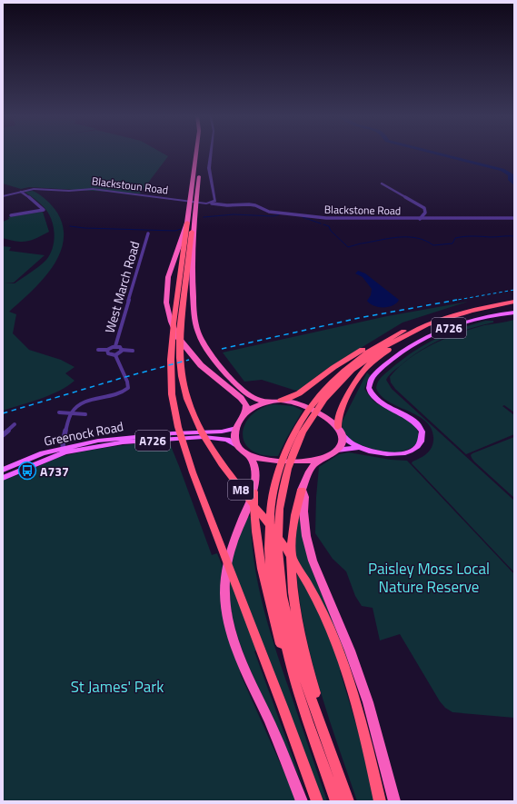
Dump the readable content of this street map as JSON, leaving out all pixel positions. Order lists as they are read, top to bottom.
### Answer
{
  "streets": {
    "highway": ["A726", "M8"],
    "main road": ["Greenock Road"],
    "street": ["Blackstoun Road", "Blackstone Road", "West March Road"]
  },
  "crossings": [
    ["Blackstoun Road", "Blackstone Road"],
    ["A726", "Greenock Road"],
    ["A726", "M8"]
  ],
  "parks": ["Paisley Moss Local Nature Reserve", "St James' Park"],
  "places": {
    "bus stop": ["A737"]
  }
}
